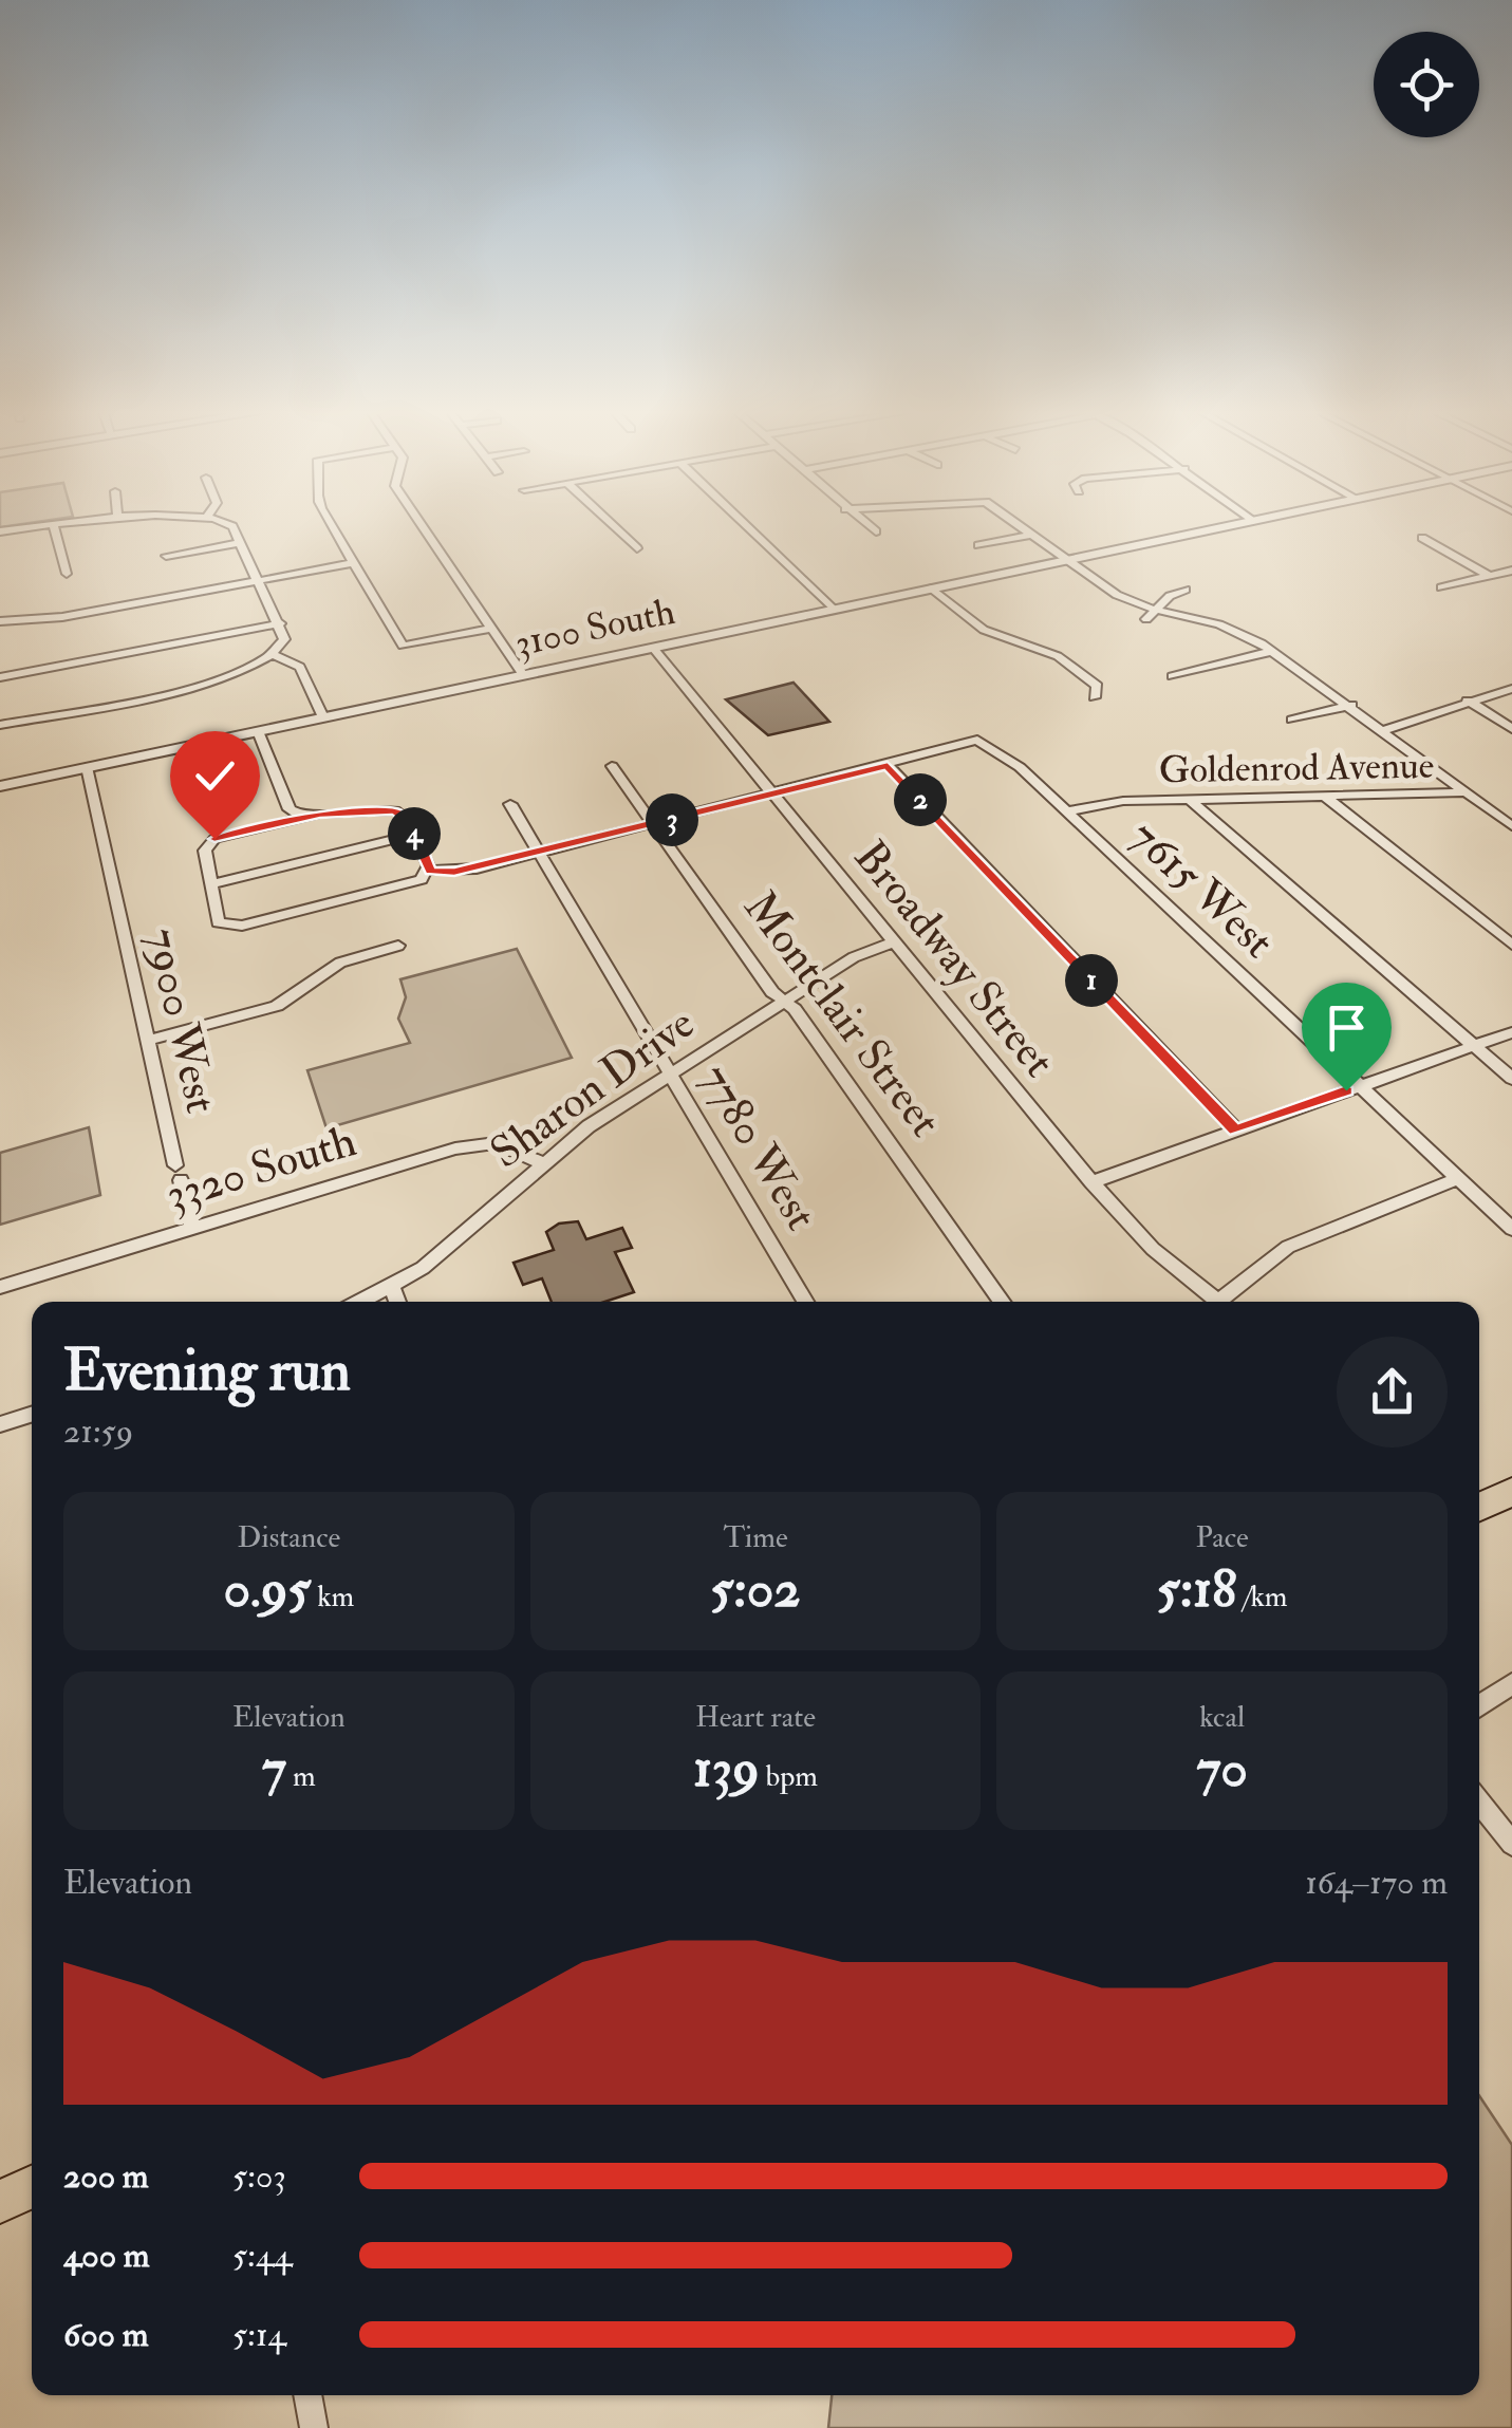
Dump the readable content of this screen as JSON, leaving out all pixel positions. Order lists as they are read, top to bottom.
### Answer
{
  "streets": {
    "street": [
      "3100 South",
      "Goldenrod Avenue",
      "7615 West",
      "Broadway Street",
      "Montclair Street",
      "7900 West",
      "Sharon Drive",
      "7780 West",
      "3320 South"
    ]
  },
  "crossings": [
    ["3100 South", "Broadway Street"],
    ["3100 South", "7900 West"],
    ["Goldenrod Avenue", "7615 West"],
    ["Broadway Street", "Sharon Drive"],
    ["Montclair Street", "Sharon Drive"],
    ["7900 West", "3320 South"],
    ["Sharon Drive", "7780 West"],
    ["Sharon Drive", "3320 South"]
  ],
  "page": {
    "pins": [
      "2",
      "3",
      "4",
      "1"
    ],
    "heading": ["Evening run", "21:59"],
    "stats": [
      ["Distance", "0.95 km"],
      ["Time", "5:02"],
      ["Pace", "5:18 /km"],
      ["Elevation", "7 m"],
      ["Heart rate", "139 bpm"],
      ["kcal", "70"]
    ],
    "chart": ["Elevation", "164–170 m"],
    "list": [
      {
        "name": "200 m",
        "note": "5:03"
      },
      {
        "name": "400 m",
        "note": "5:44"
      },
      {
        "name": "600 m",
        "note": "5:14"
      }
    ]
  }
}
